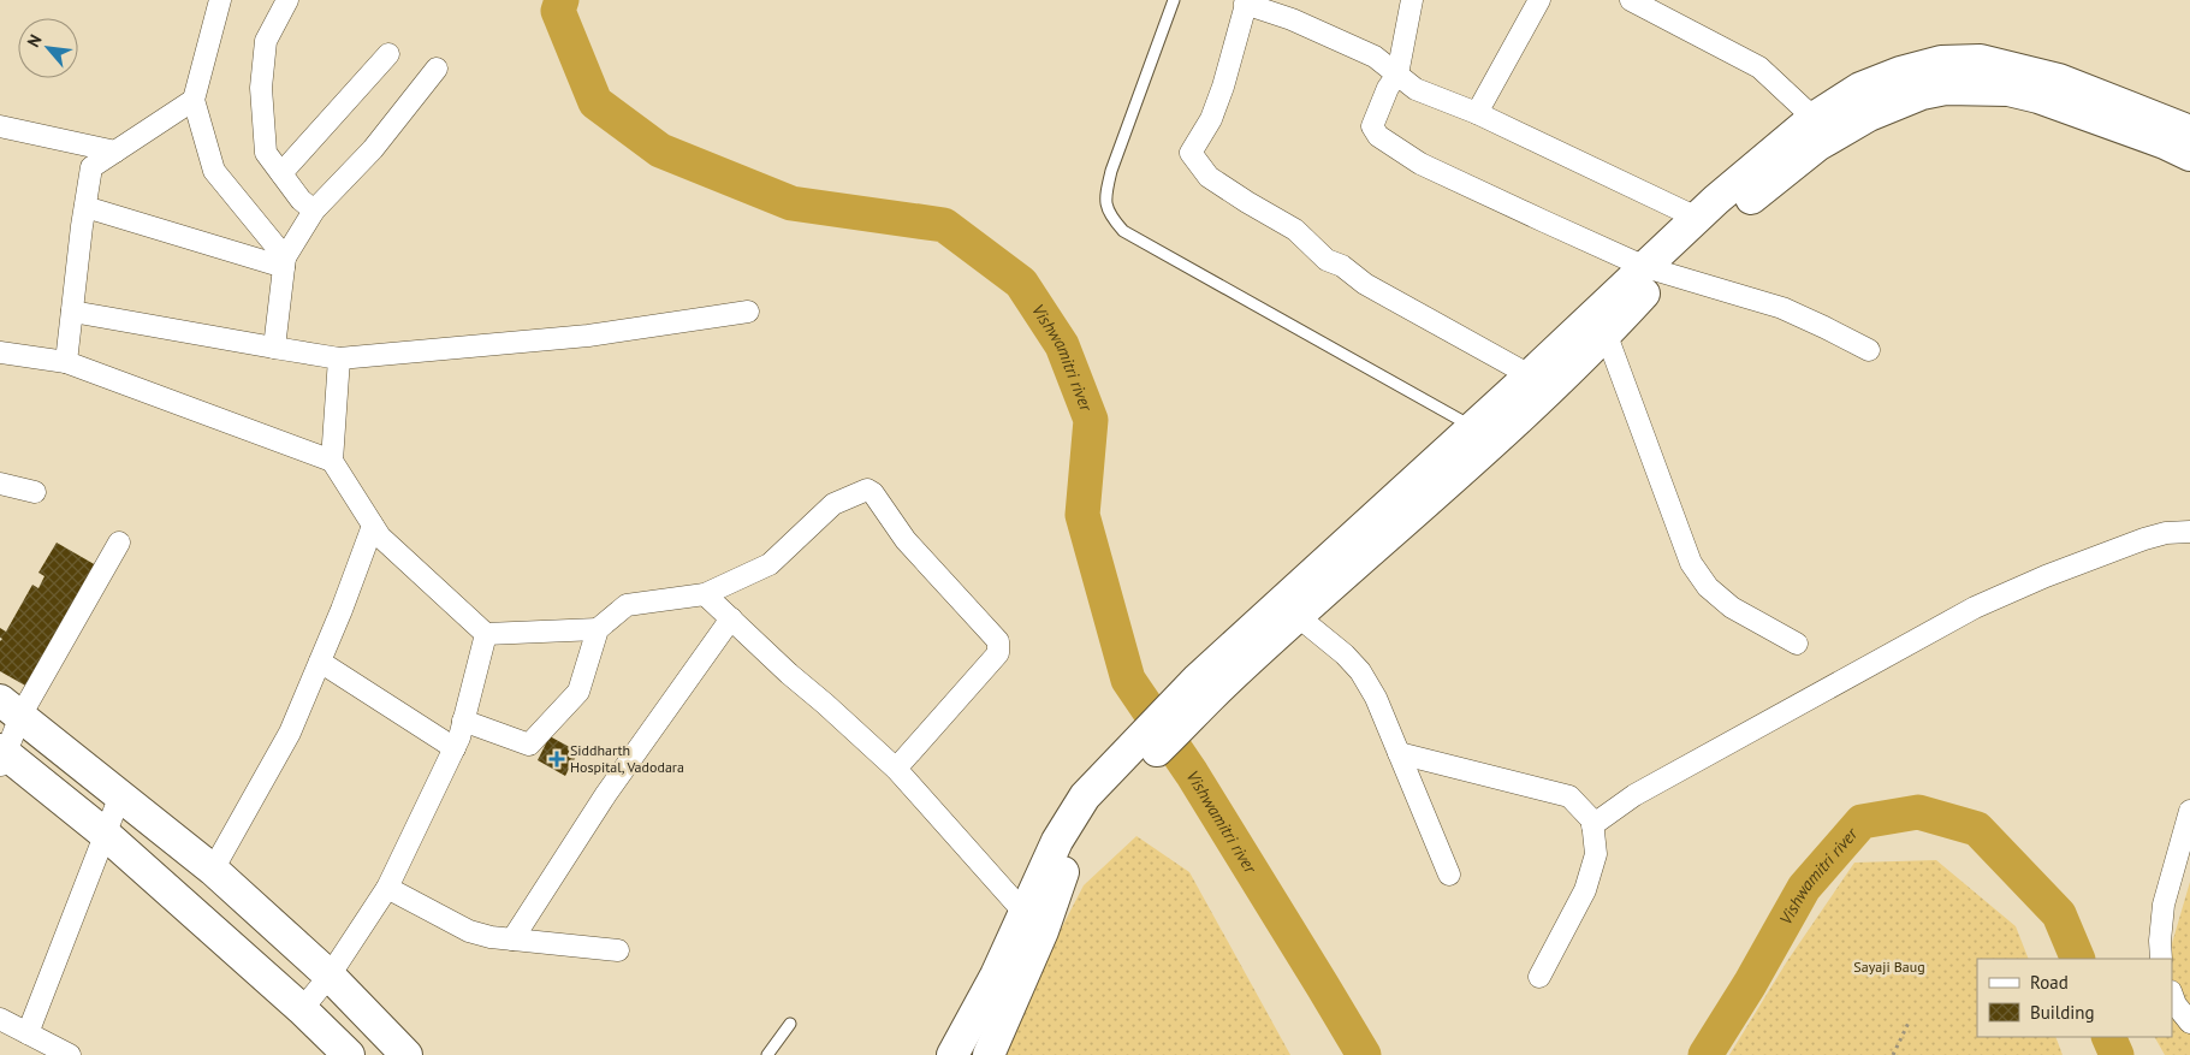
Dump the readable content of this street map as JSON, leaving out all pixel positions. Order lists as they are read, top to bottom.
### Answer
{
  "water": ["Vishwamitri river"],
  "parks": ["Sayaji Baug"],
  "places": {
    "health": ["Siddharth Hospital, Vadodara"]
  },
  "legend": ["Road", "Building"],
  "north": "top left"
}
